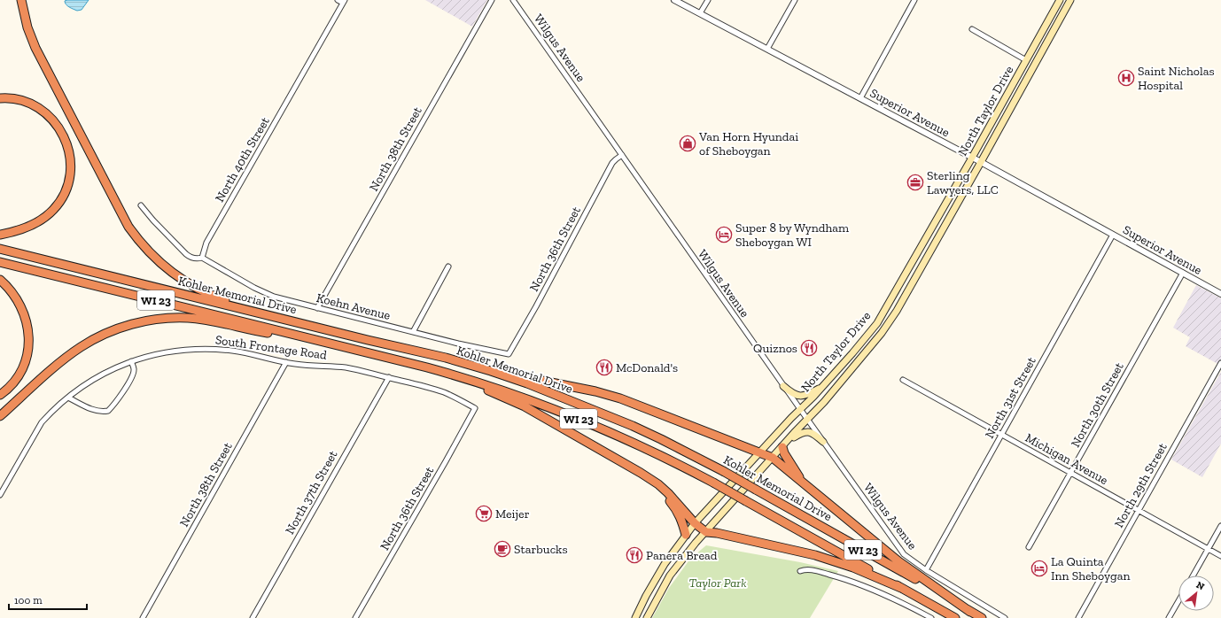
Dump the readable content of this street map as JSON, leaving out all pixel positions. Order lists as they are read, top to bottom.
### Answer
{
  "streets": {
    "highway": ["Kohler Memorial Drive", "WI 23"],
    "main road": ["North Taylor Drive"],
    "street": [
      "Wilgus Avenue",
      "Superior Avenue",
      "North 38th Street",
      "North 40th Street",
      "North 36th Street",
      "Koehn Avenue",
      "South Frontage Road",
      "North 31st Street",
      "North 30th Street",
      "Michigan Avenue",
      "North 29th Street",
      "North 37th Street"
    ]
  },
  "crossings": [
    ["Wilgus Avenue", "North Taylor Drive"],
    ["Wilgus Avenue", "North 36th Street"],
    ["Wilgus Avenue", "North 31st Street"],
    ["North Taylor Drive", "Superior Avenue"],
    ["Superior Avenue", "North 31st Street"],
    ["Superior Avenue", "North 30th Street"],
    ["North 38th Street", "Koehn Avenue"],
    ["North 38th Street", "South Frontage Road"],
    ["North 40th Street", "Koehn Avenue"],
    ["North 36th Street", "Koehn Avenue"],
    ["North 36th Street", "South Frontage Road"],
    ["South Frontage Road", "North 37th Street"],
    ["North 31st Street", "Michigan Avenue"],
    ["North 30th Street", "Michigan Avenue"],
    ["Michigan Avenue", "North 29th Street"]
  ],
  "parks": ["Taylor Park"],
  "places": {
    "hospital": ["Saint Nicholas Hospital"],
    "shop": ["Van Horn Hyundai of Sheboygan"],
    "office": ["Sterling Lawyers, LLC"],
    "hotel": ["Super 8 by Wyndham Sheboygan WI", "La Quinta Inn Sheboygan"],
    "restaurant": ["Quiznos", "McDonald's", "Panera Bread"],
    "supermarket": ["Meijer"],
    "cafe": ["Starbucks"]
  },
  "scale_bar": "100 m",
  "north": "top right"
}
